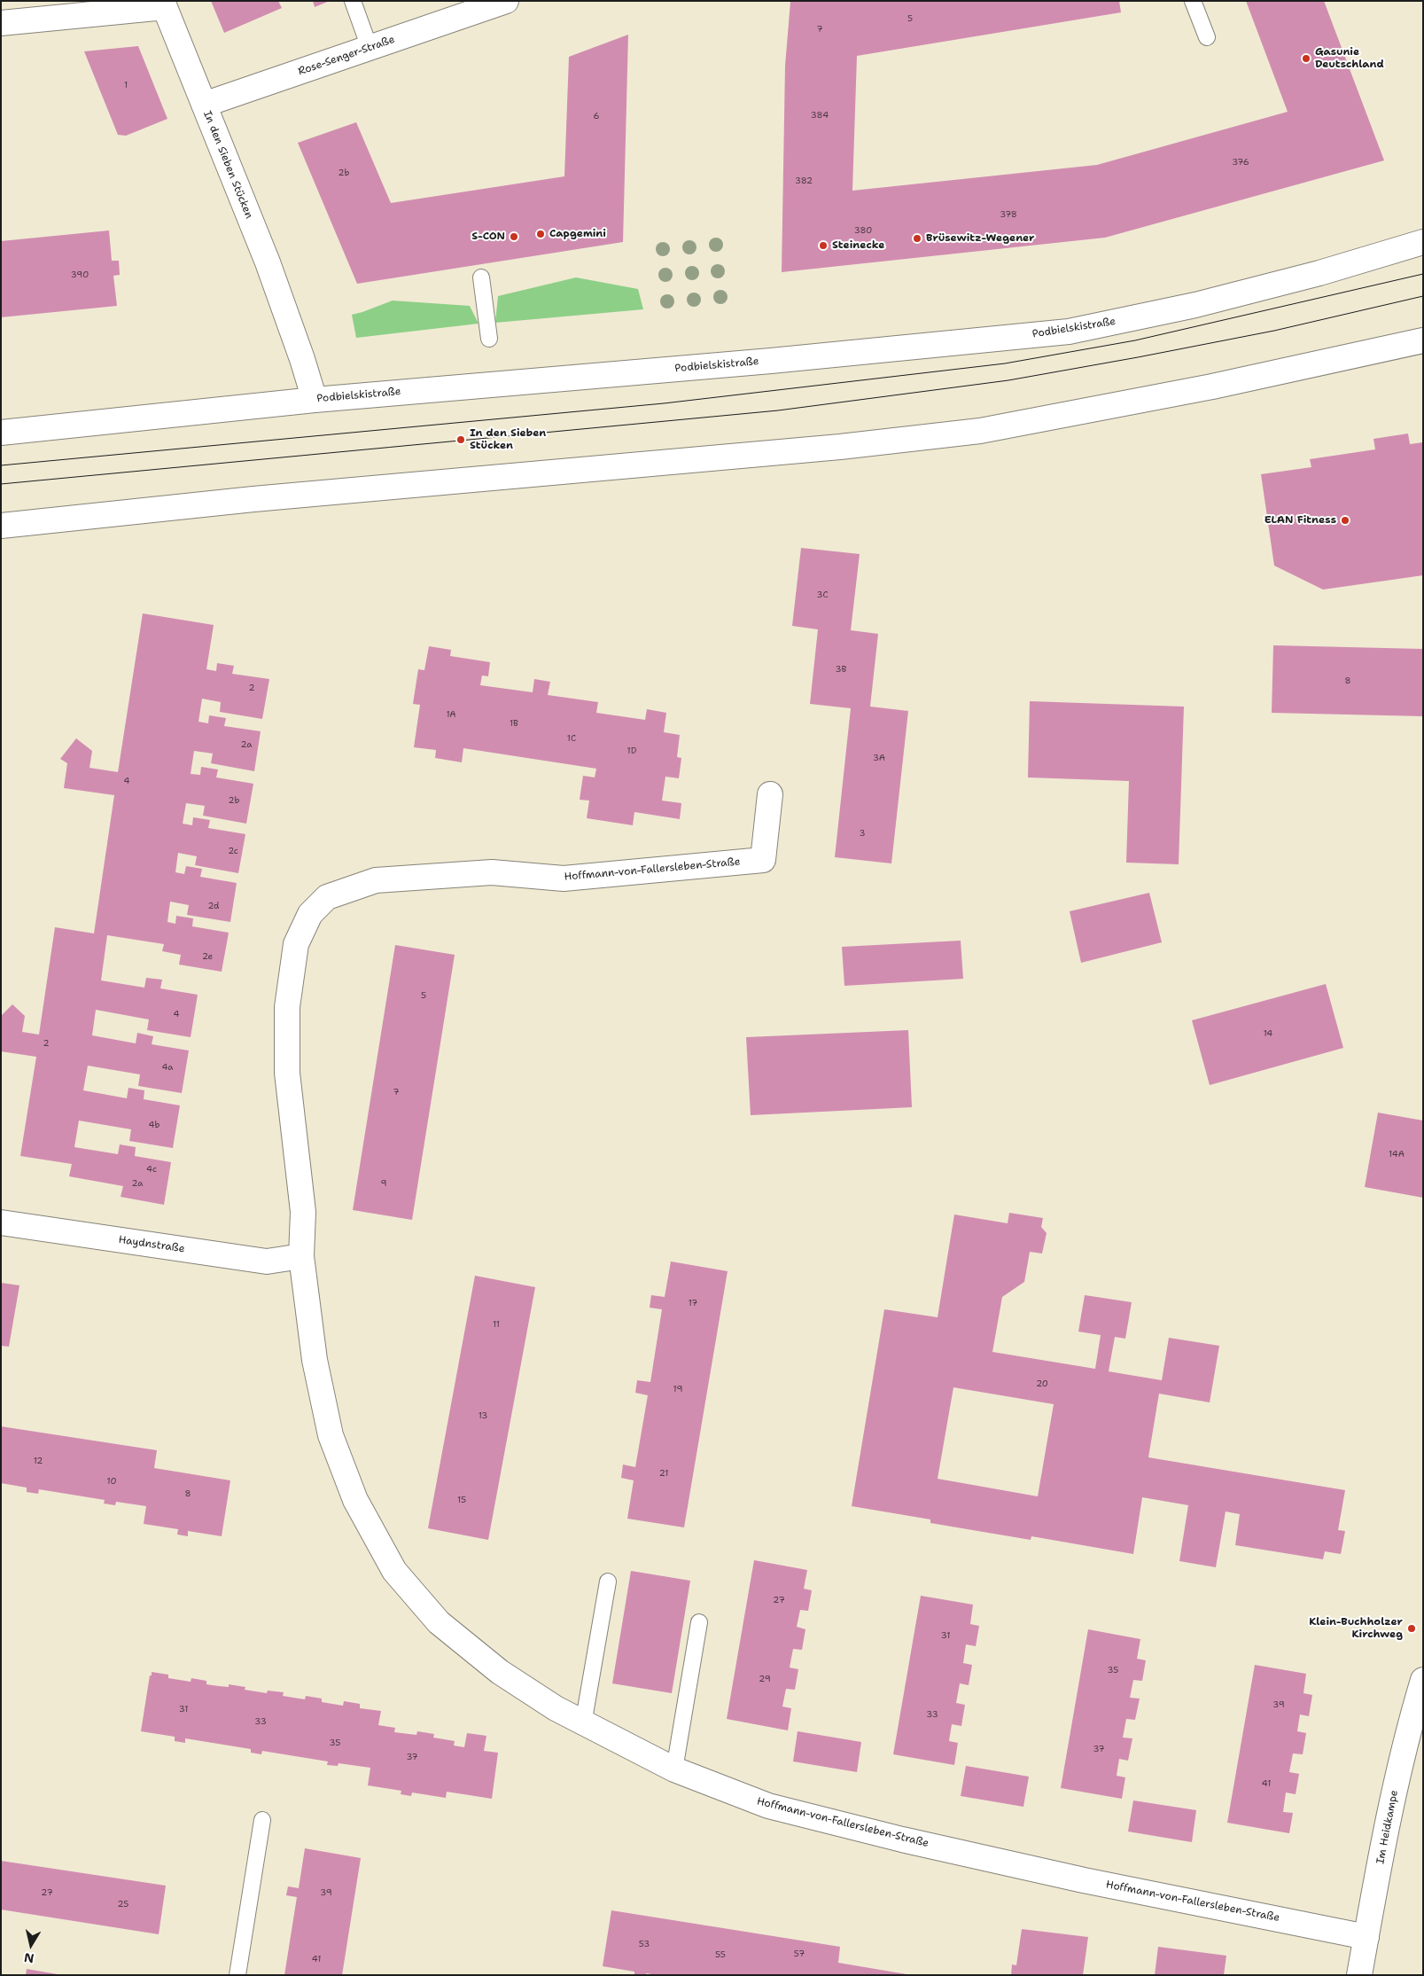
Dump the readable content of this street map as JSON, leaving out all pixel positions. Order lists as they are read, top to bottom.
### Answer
{
  "streets": {
    "street": [
      "Rose-Senger-Straße",
      "In den Sieben Stücken",
      "Podbielskistraße",
      "Hoffmann-von-Fallersleben-Straße",
      "Haydnstraße",
      "Im Heidkampe"
    ]
  },
  "crossings": [
    ["Rose-Senger-Straße", "In den Sieben Stücken"],
    ["In den Sieben Stücken", "Podbielskistraße"],
    ["Hoffmann-von-Fallersleben-Straße", "Haydnstraße"],
    ["Hoffmann-von-Fallersleben-Straße", "Im Heidkampe"]
  ],
  "places": [
    "Gasunie Deutschland",
    "Capgemini",
    "S-CON",
    "Brüsewitz-Wegener",
    "Steinecke",
    "In den Sieben Stücken",
    "ELAN Fitness",
    "Klein-Buchholzer Kirchweg"
  ],
  "house_numbers": [
    "5",
    "7",
    "1",
    "384",
    "6",
    "376",
    "2b",
    "382",
    "378",
    "380",
    "390",
    "3C",
    "3B",
    "8",
    "2",
    "1A",
    "1B",
    "1C",
    "2a",
    "1D",
    "3A",
    "4",
    "2b",
    "3",
    "2c",
    "2d",
    "2e",
    "5",
    "4",
    "14",
    "2",
    "4a",
    "7",
    "4b",
    "14A",
    "4c",
    "2a",
    "9",
    "17",
    "11",
    "20",
    "19",
    "13",
    "12",
    "21",
    "10",
    "8",
    "15",
    "27",
    "31",
    "35",
    "29",
    "39",
    "31",
    "33",
    "33",
    "35",
    "37",
    "37",
    "41",
    "27",
    "39",
    "25",
    "53",
    "57",
    "55",
    "41"
  ],
  "north": "bottom"
}
